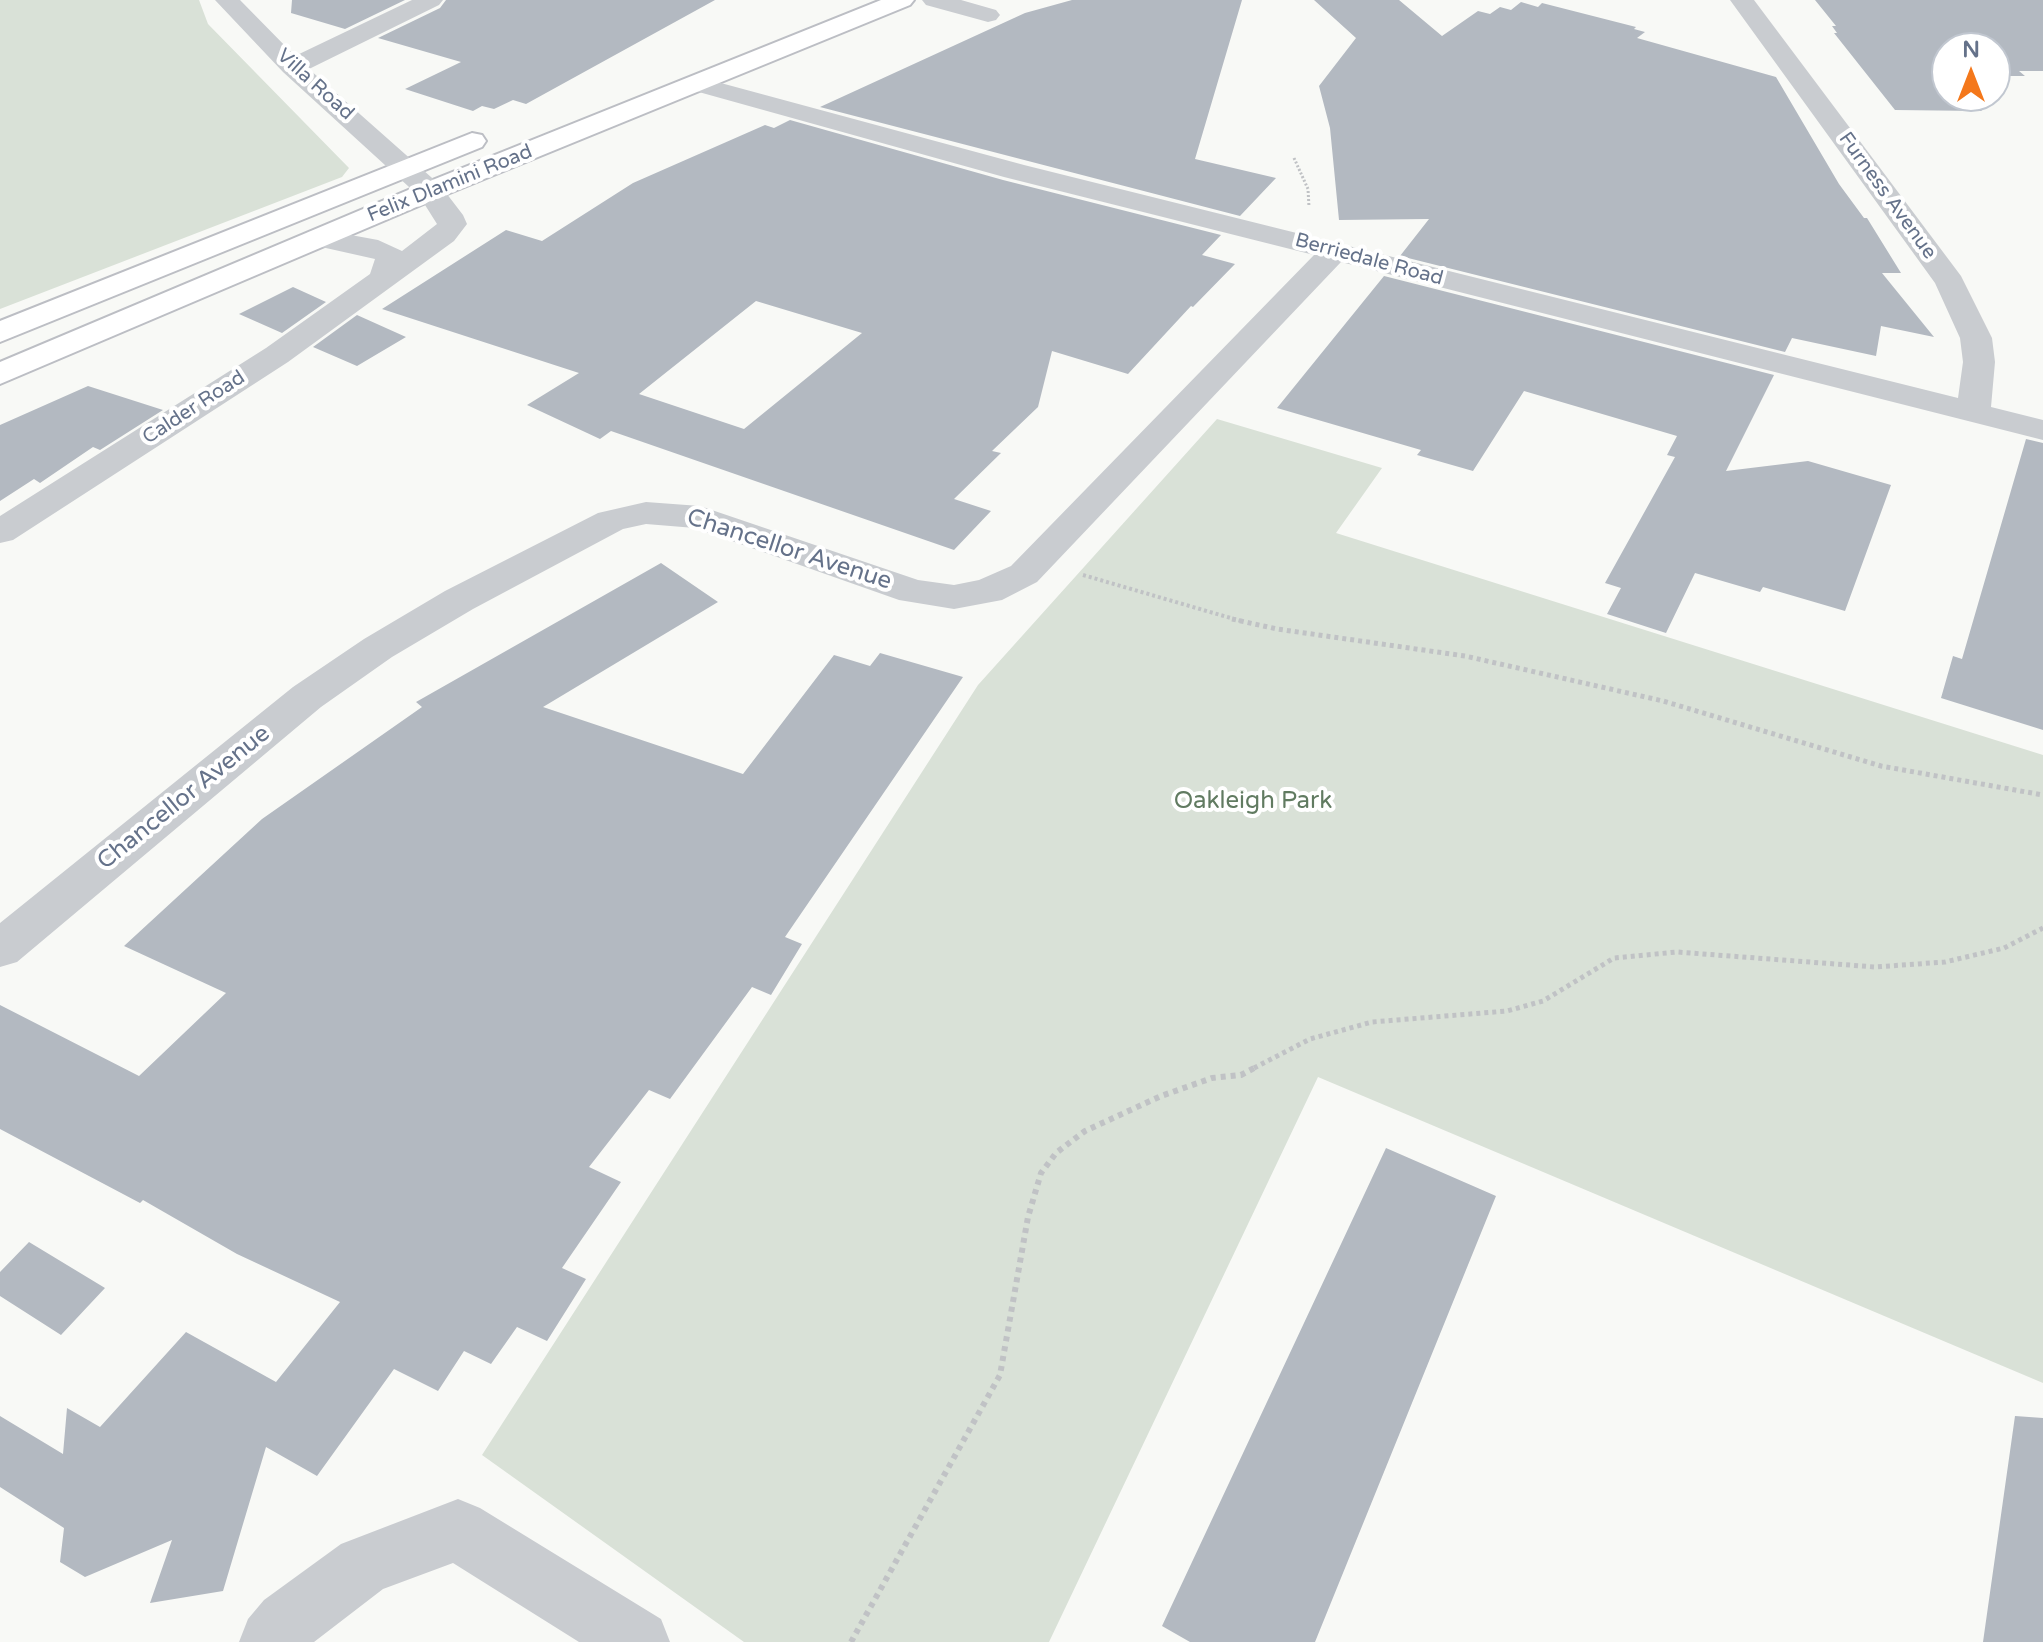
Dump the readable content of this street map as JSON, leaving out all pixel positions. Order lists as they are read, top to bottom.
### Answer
{
  "streets": {
    "main road": ["Felix Dlamini Road"],
    "street": [
      "Villa Road",
      "Furness Avenue",
      "Berriedale Road",
      "Calder Road",
      "Chancellor Avenue"
    ]
  },
  "crossings": [
    ["Villa Road", "Felix Dlamini Road"],
    ["Villa Road", "Calder Road"],
    ["Felix Dlamini Road", "Berriedale Road"],
    ["Felix Dlamini Road", "Calder Road"],
    ["Furness Avenue", "Berriedale Road"],
    ["Berriedale Road", "Chancellor Avenue"]
  ],
  "parks": ["Oakleigh Park"],
  "north": "top"
}
